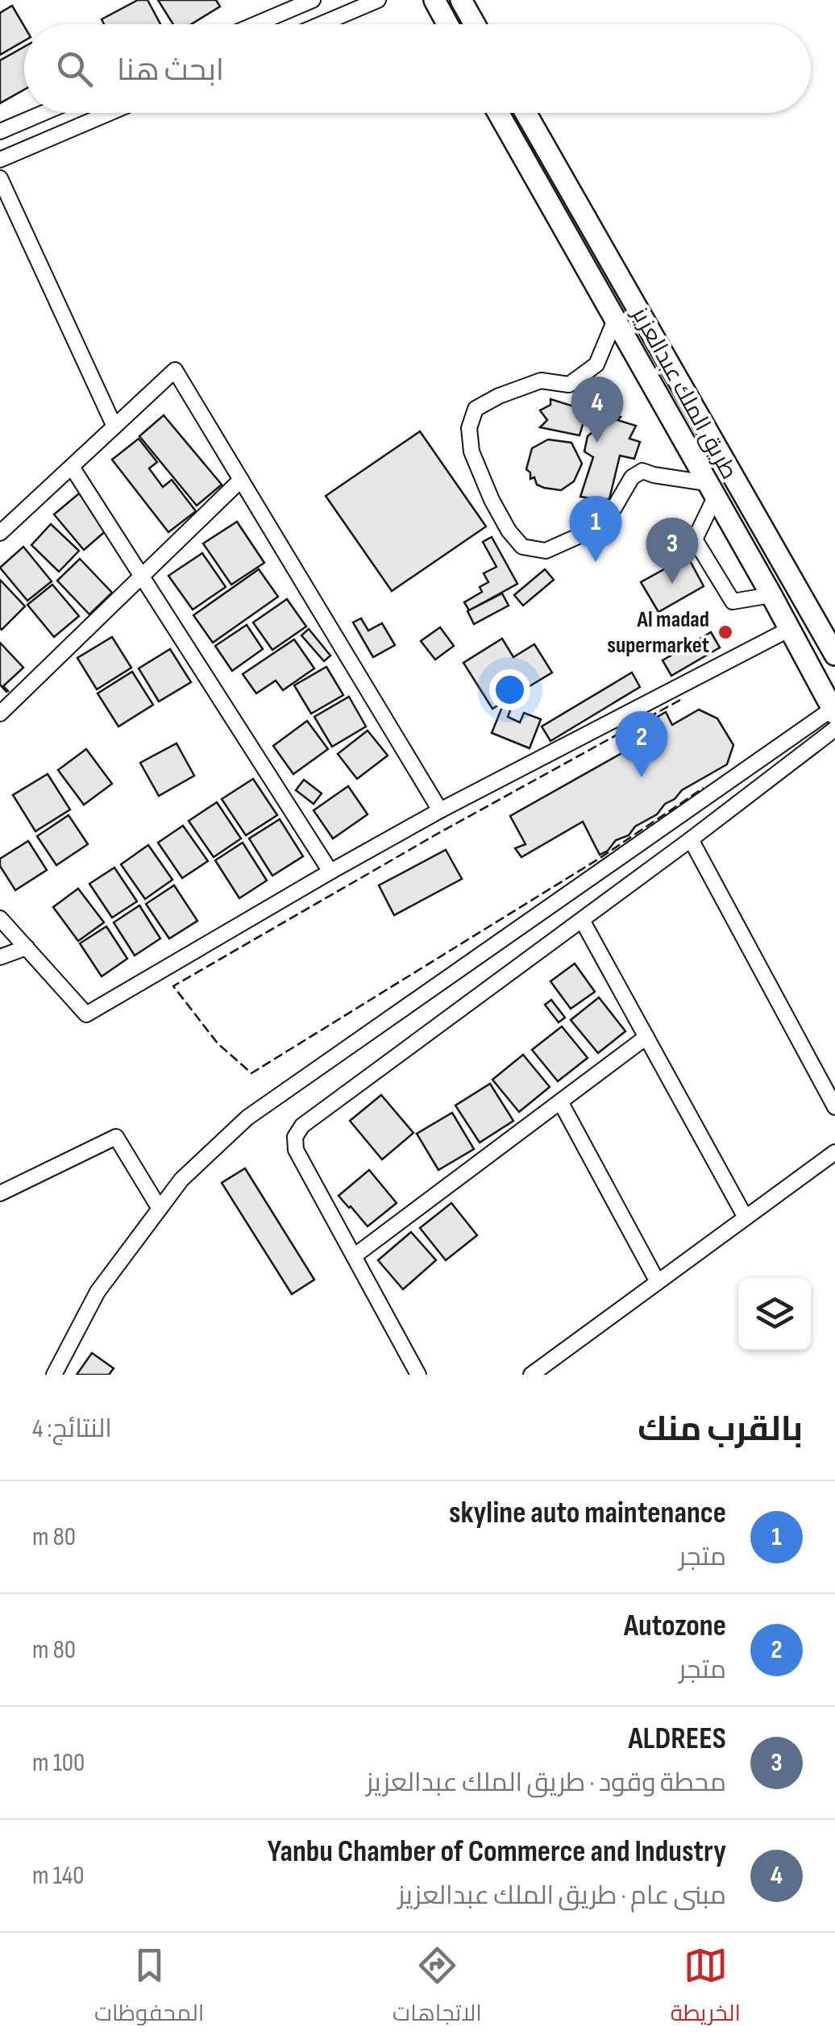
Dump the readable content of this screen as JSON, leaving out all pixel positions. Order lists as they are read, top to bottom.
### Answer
{
  "streets": {
    "highway": ["طريق الملك عبدالعزيز"]
  },
  "places": ["Al madad supermarket"],
  "page": {
    "search": "ابحث هنا",
    "pins": [
      "4",
      "1",
      "3",
      "2"
    ],
    "heading": ["بالقرب منك", "النتائج: 4"],
    "list": [
      {
        "mark": "1",
        "name": "skyline auto maintenance",
        "note": "متجر",
        "value": "80 m"
      },
      {
        "mark": "2",
        "name": "Autozone",
        "note": "متجر",
        "value": "80 m"
      },
      {
        "mark": "3",
        "name": "ALDREES",
        "note": "محطة وقود · طريق الملك عبدالعزيز",
        "value": "100 m"
      },
      {
        "mark": "4",
        "name": "Yanbu Chamber of Commerce and Industry",
        "note": "مبنى عام · طريق الملك عبدالعزيز",
        "value": "140 m"
      }
    ],
    "nav": ["الخريطة", "الاتجاهات", "المحفوظات"]
  }
}
